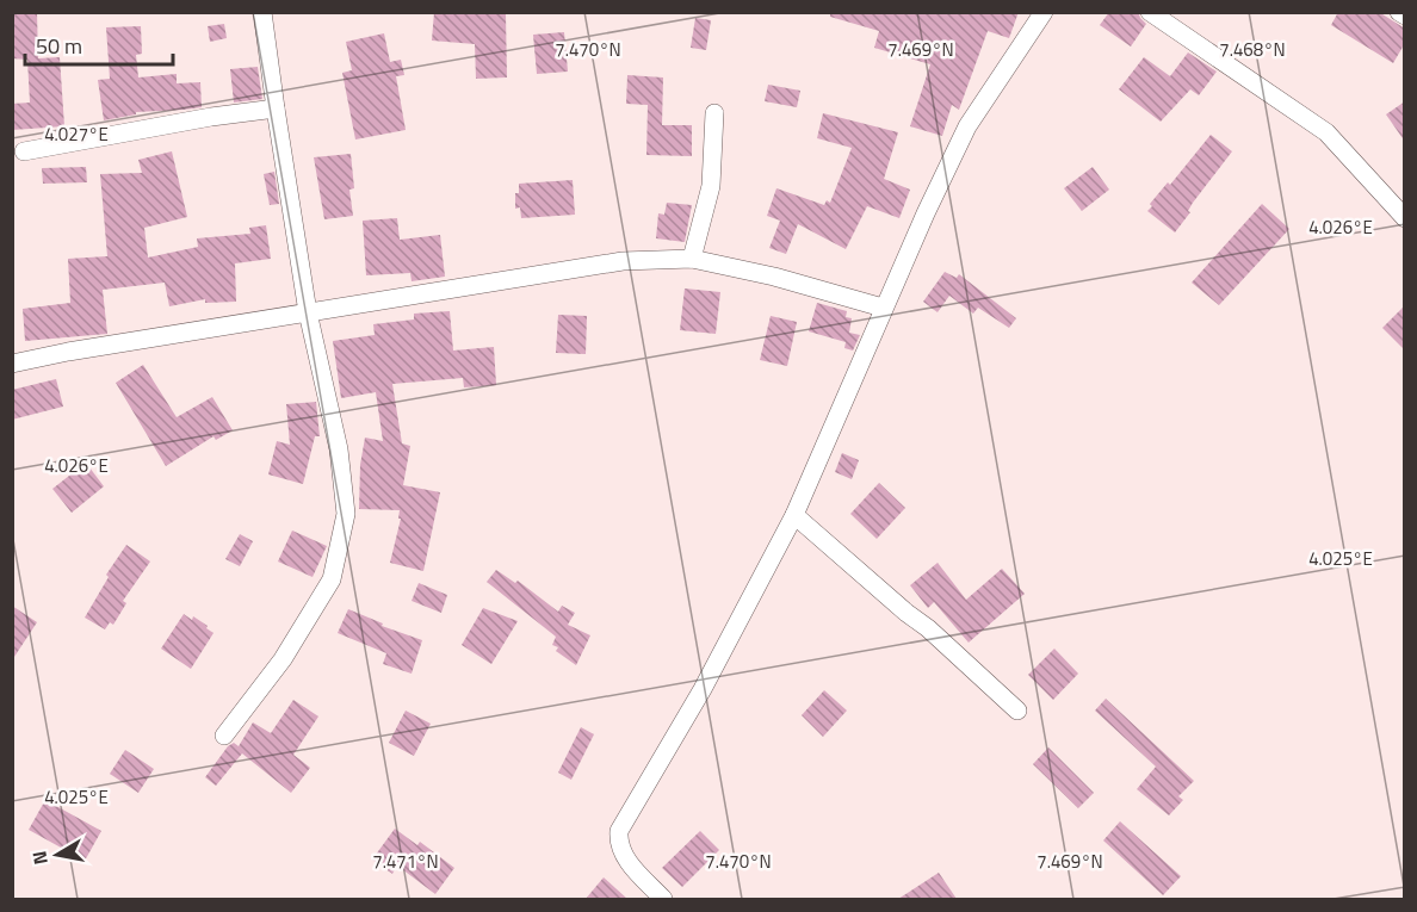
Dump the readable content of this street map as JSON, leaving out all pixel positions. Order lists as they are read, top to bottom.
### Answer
{
  "scale_bar": "50 m",
  "north": "left",
  "coordinates": [
    "7.470°N",
    "7.469°N",
    "7.468°N",
    "4.027°E",
    "4.026°E",
    "4.025°E",
    "7.471°N"
  ]
}
